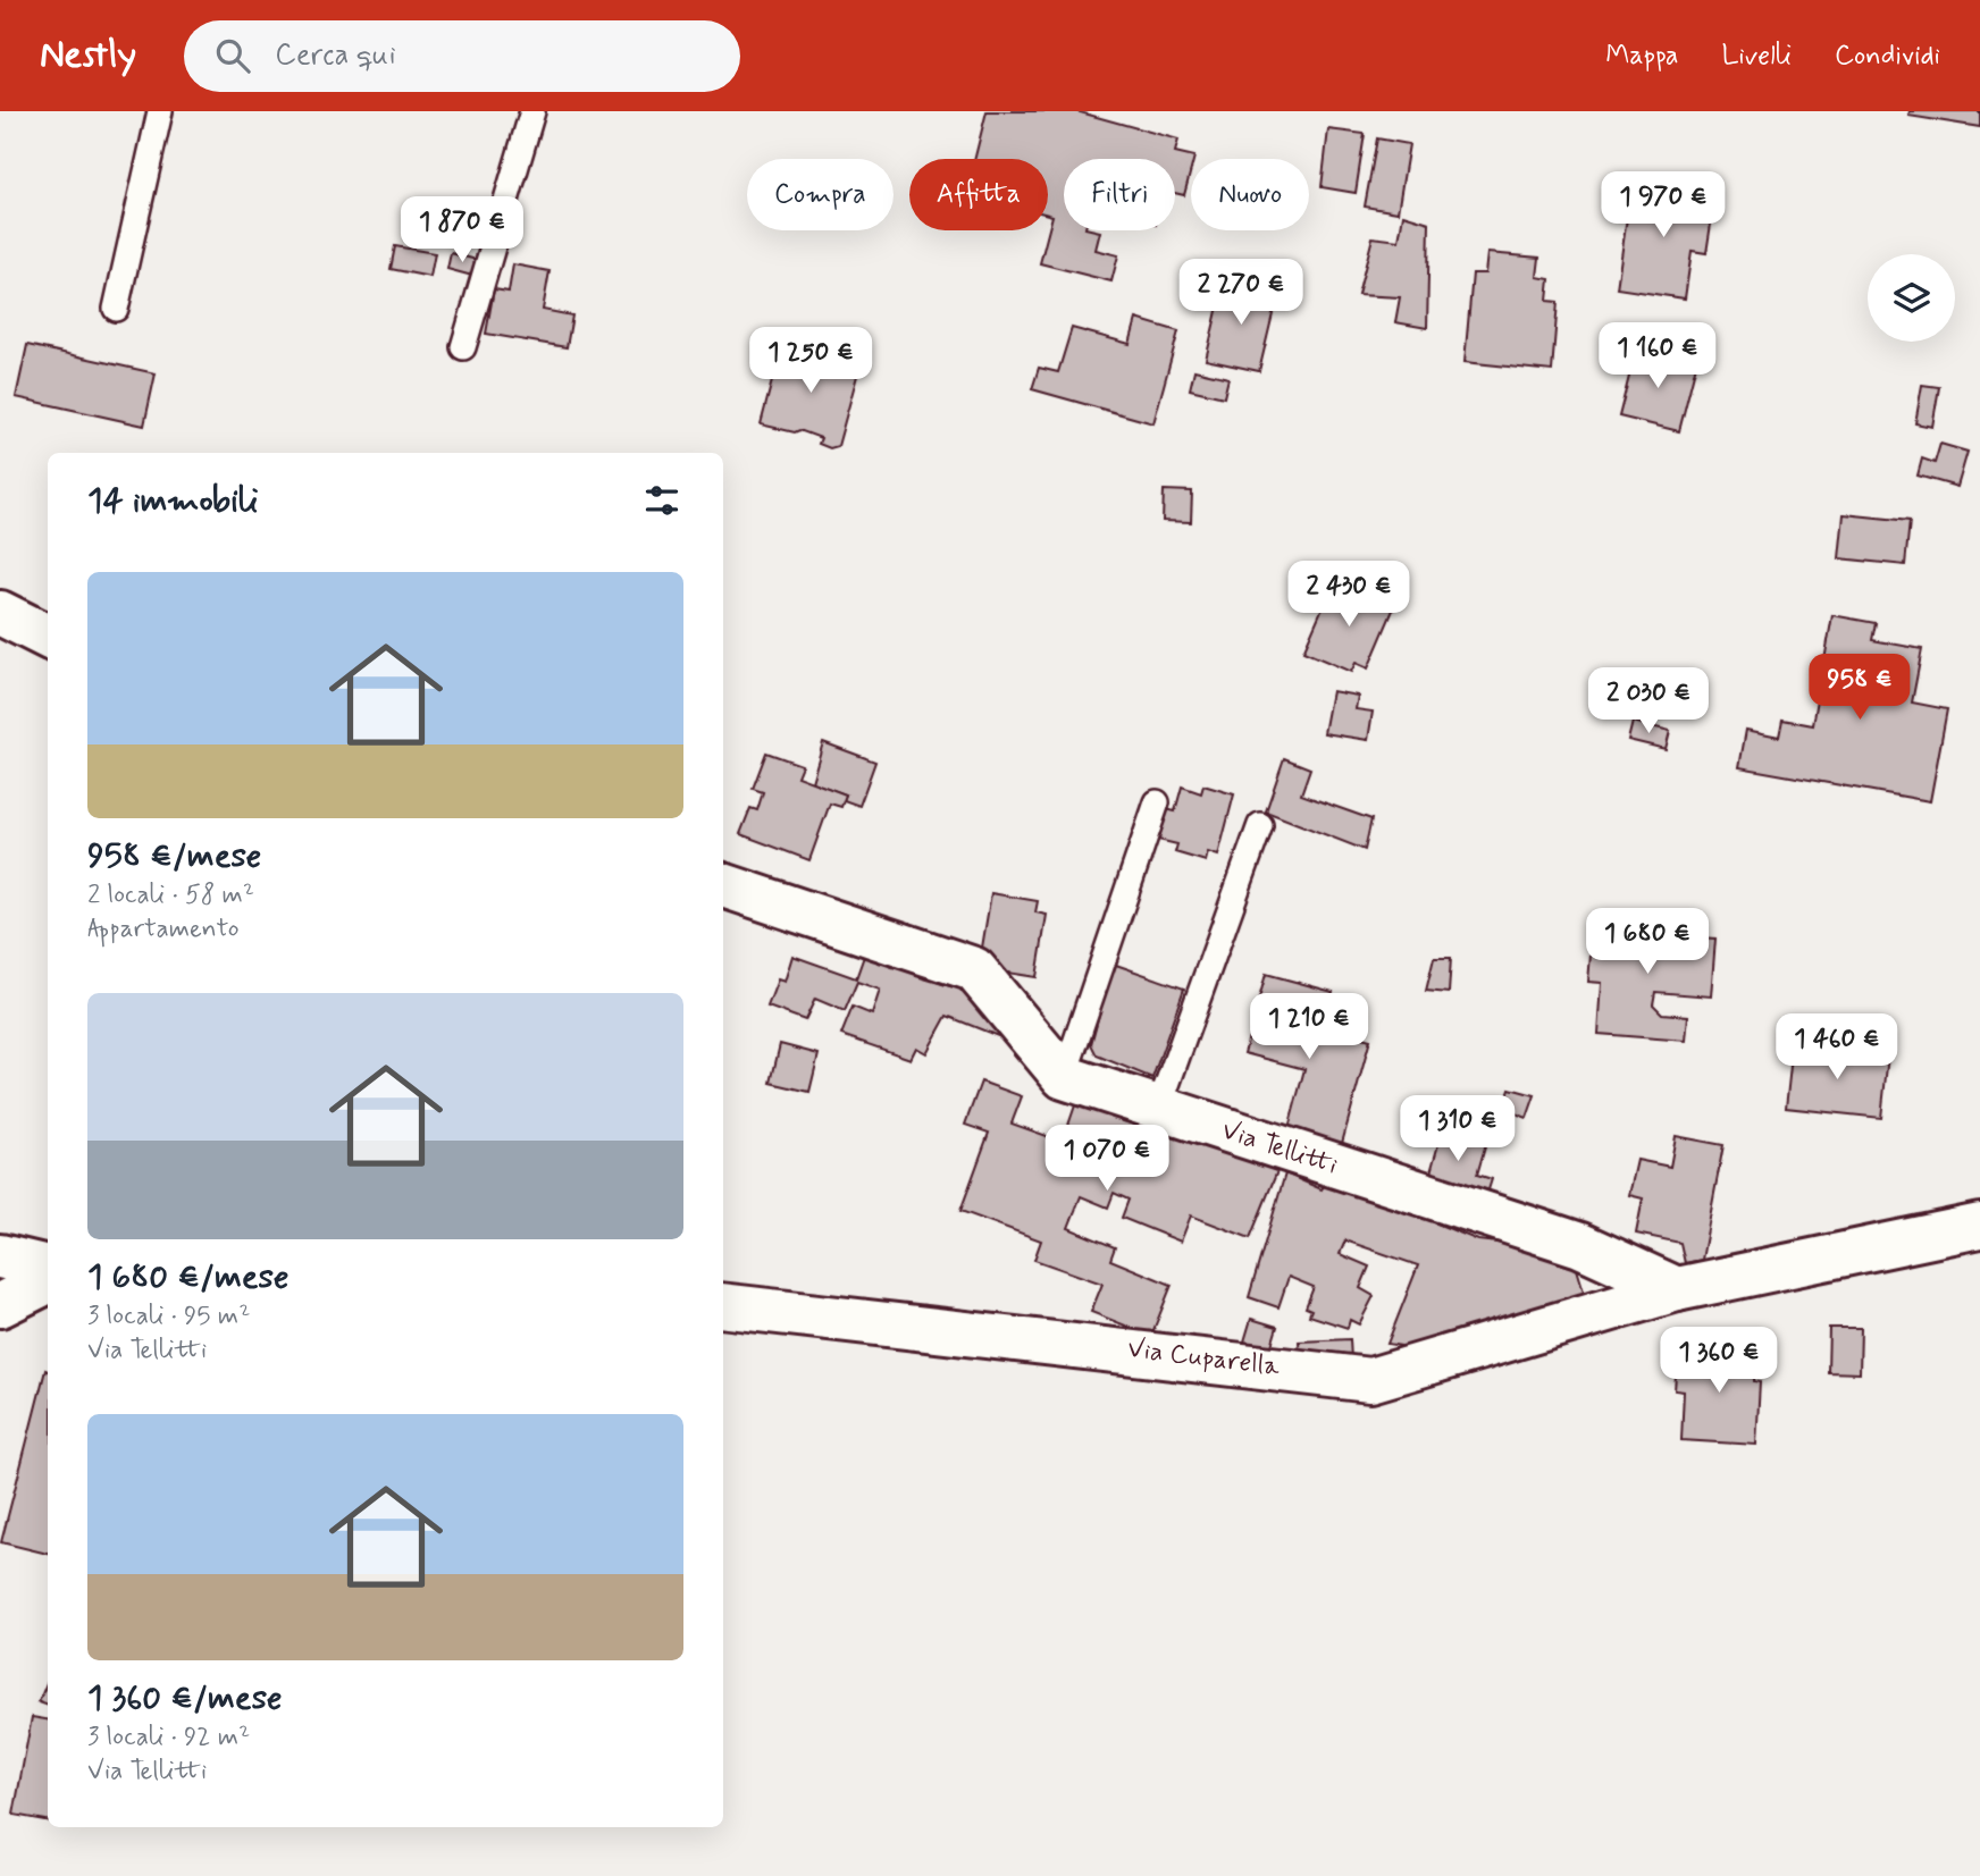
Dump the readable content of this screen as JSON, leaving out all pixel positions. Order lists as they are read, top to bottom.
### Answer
{
  "streets": {
    "street": ["Via Tellitti", "Via Cuparella"]
  },
  "crossings": [
    ["Via Tellitti", "Via Cuparella"]
  ],
  "page": {
    "header": "Nestly",
    "search": "Cerca qui",
    "nav": ["Mappa", "Livelli", "Condividi"],
    "chip": [
      "Compra",
      "Affitta",
      "Filtri",
      "Nuovo"
    ],
    "price": [
      "1 970 €",
      "1 870 €",
      "2 270 €",
      "1 160 €",
      "1 250 €",
      "2 430 €",
      "958 €",
      "2 030 €",
      "1 680 €",
      "1 210 €",
      "1 460 €",
      "1 310 €",
      "1 070 €",
      "1 360 €"
    ],
    "heading": "14 immobili",
    "list": [
      {
        "name": "958 €/mese",
        "note": "2 locali · 58 m² · Appartamento"
      },
      {
        "name": "1 680 €/mese",
        "note": "3 locali · 95 m² · Via Tellitti"
      },
      {
        "name": "1 360 €/mese",
        "note": "3 locali · 92 m² · Via Tellitti"
      }
    ]
  }
}
